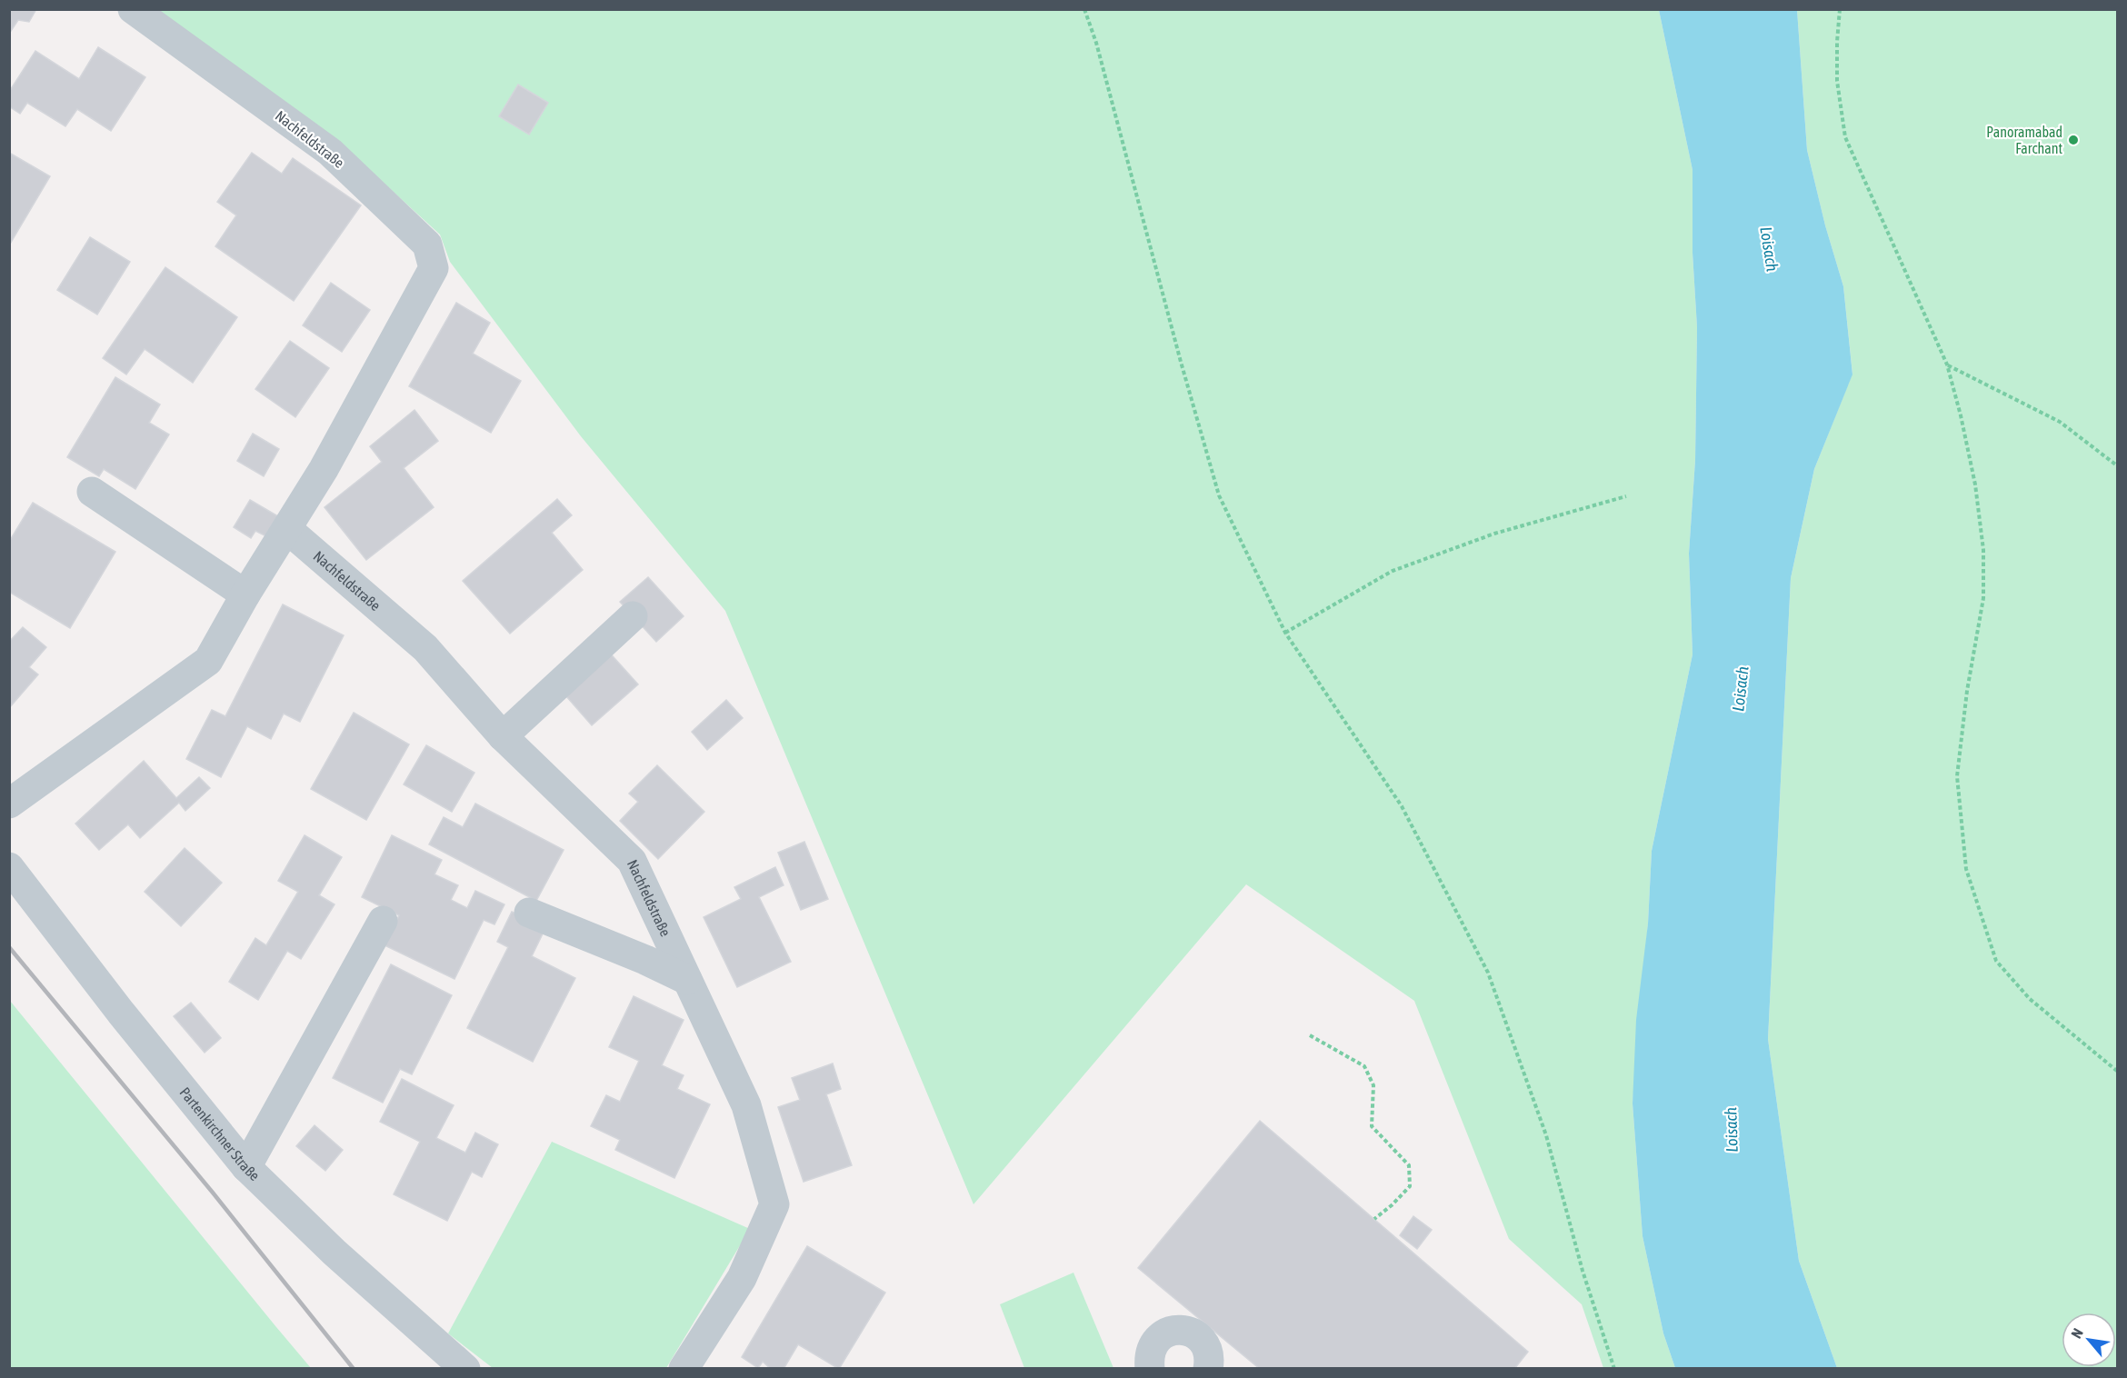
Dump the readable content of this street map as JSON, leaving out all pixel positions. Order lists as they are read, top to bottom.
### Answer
{
  "streets": {
    "street": ["Nachfeldstraße", "Partenkirchner Straße"]
  },
  "water": ["Loisach"],
  "places": ["Panoramabad Farchant"],
  "north": "top left"
}
